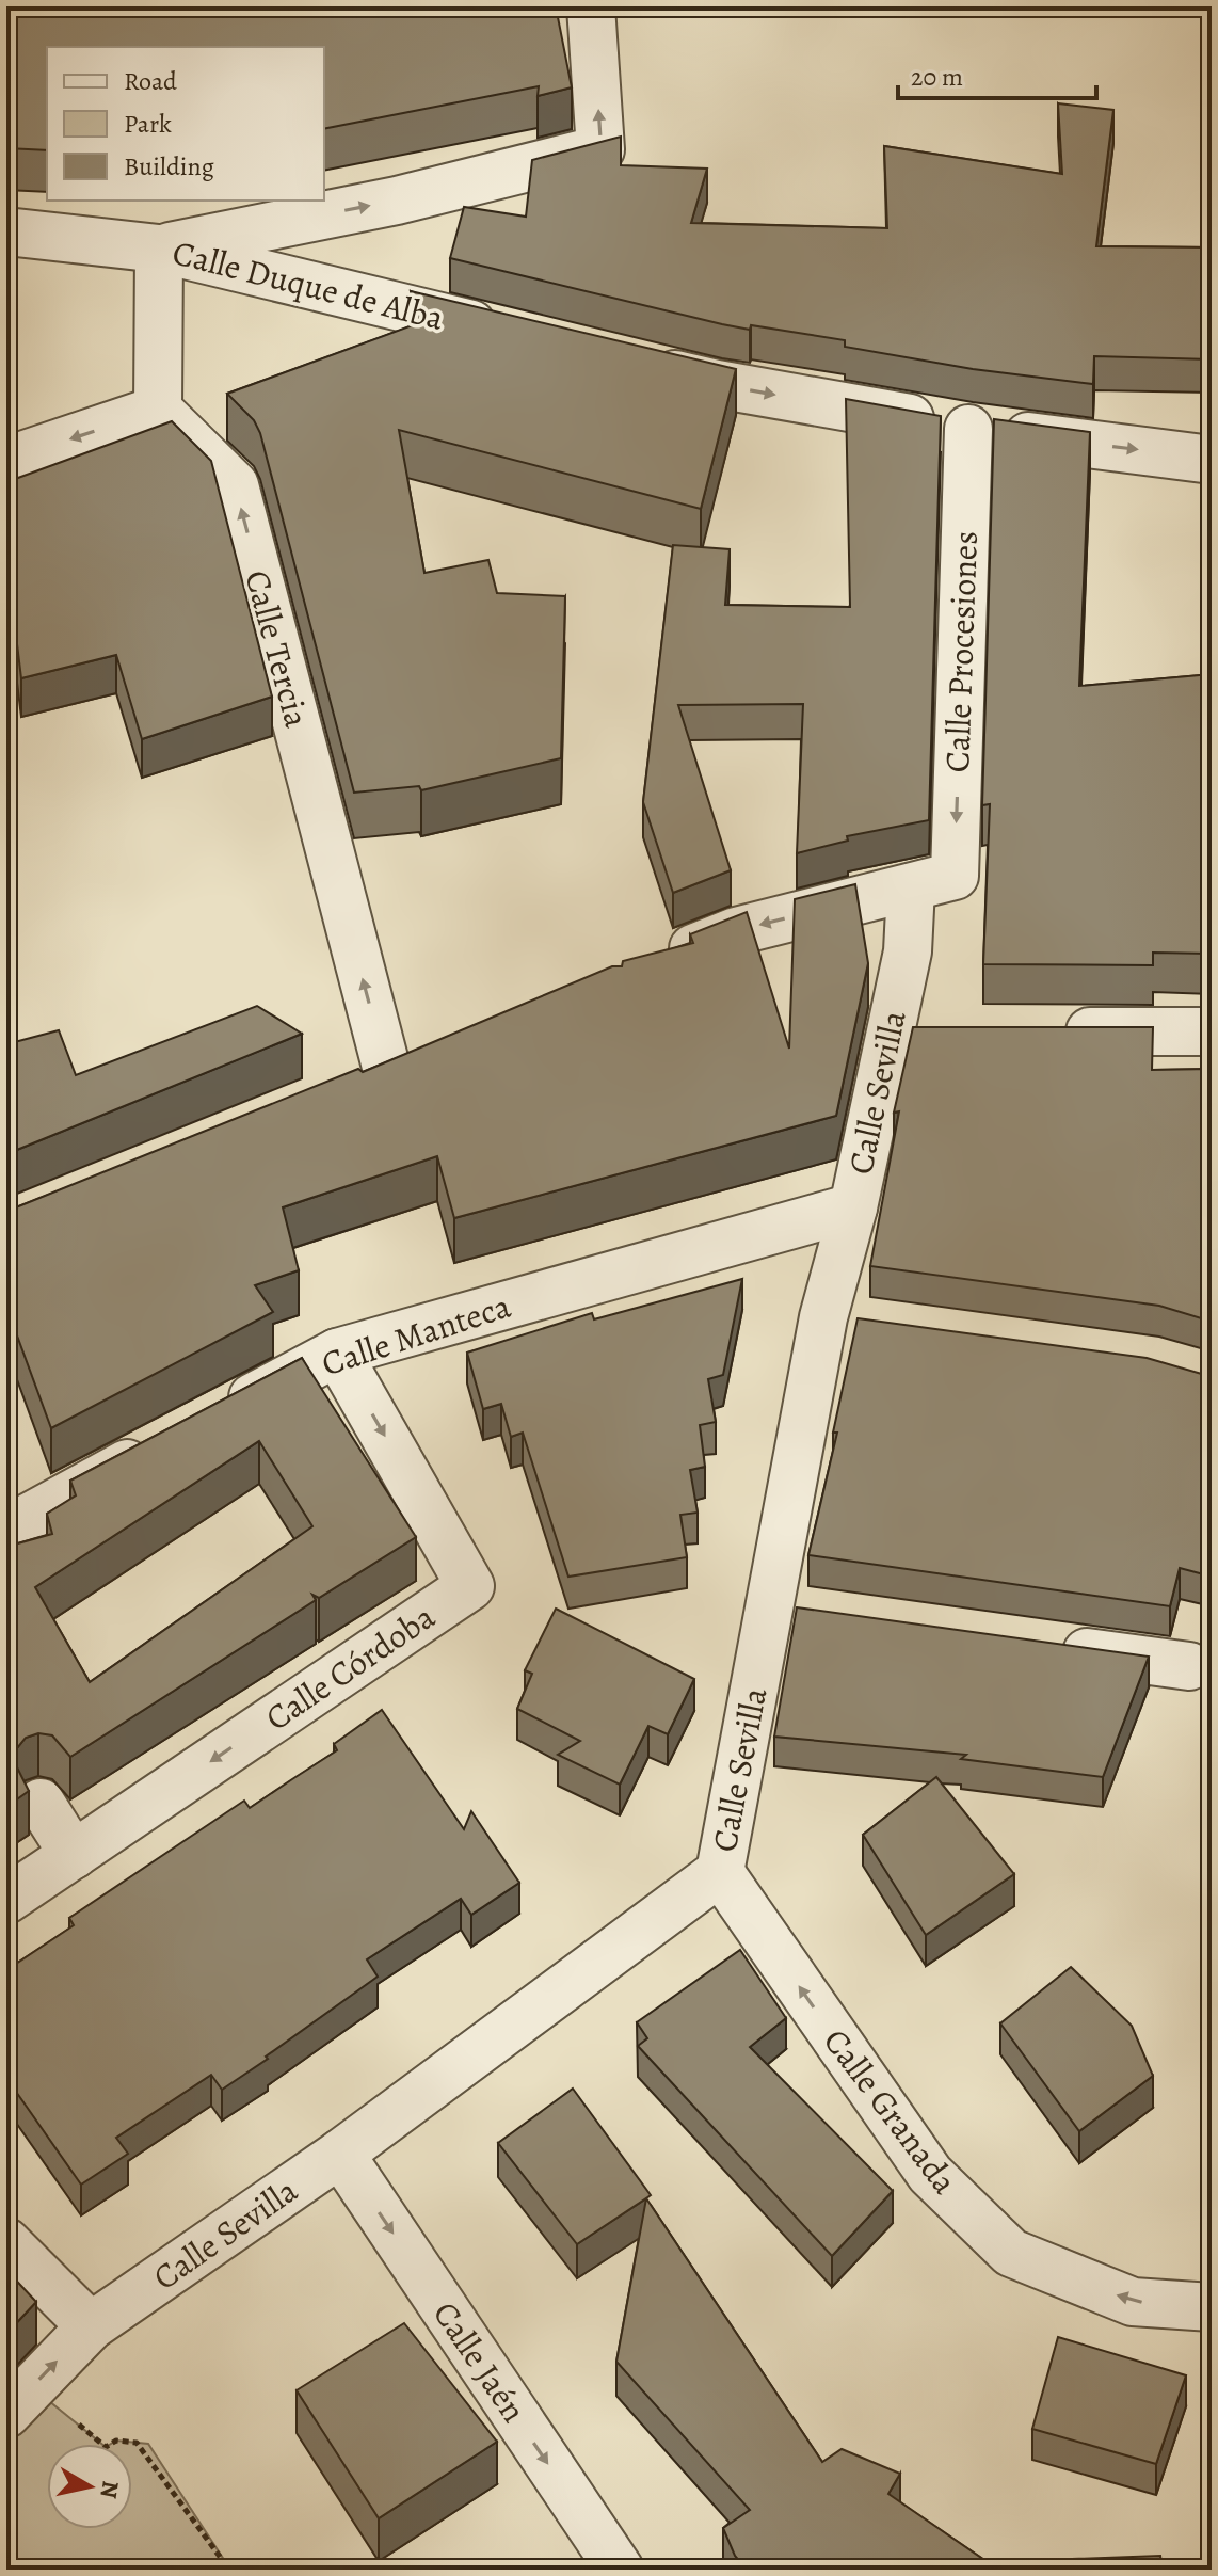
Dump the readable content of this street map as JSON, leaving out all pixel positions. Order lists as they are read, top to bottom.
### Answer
{
  "streets": {
    "street": [
      "Calle Duque de Alba",
      "Calle Tercia",
      "Calle Procesiones",
      "Calle Sevilla",
      "Calle Manteca",
      "Calle Córdoba",
      "Calle Granada",
      "Calle Jaén"
    ]
  },
  "crossings": [
    ["Calle Procesiones", "Calle Sevilla"],
    ["Calle Sevilla", "Calle Manteca"],
    ["Calle Sevilla", "Calle Granada"],
    ["Calle Sevilla", "Calle Jaén"],
    ["Calle Manteca", "Calle Córdoba"]
  ],
  "one_way": [
    "Calle Tercia",
    "Calle Procesiones",
    "Calle Granada",
    "Calle Jaén"
  ],
  "legend": ["Road", "Park", "Building"],
  "scale_bar": "20 m",
  "north": "right"
}
